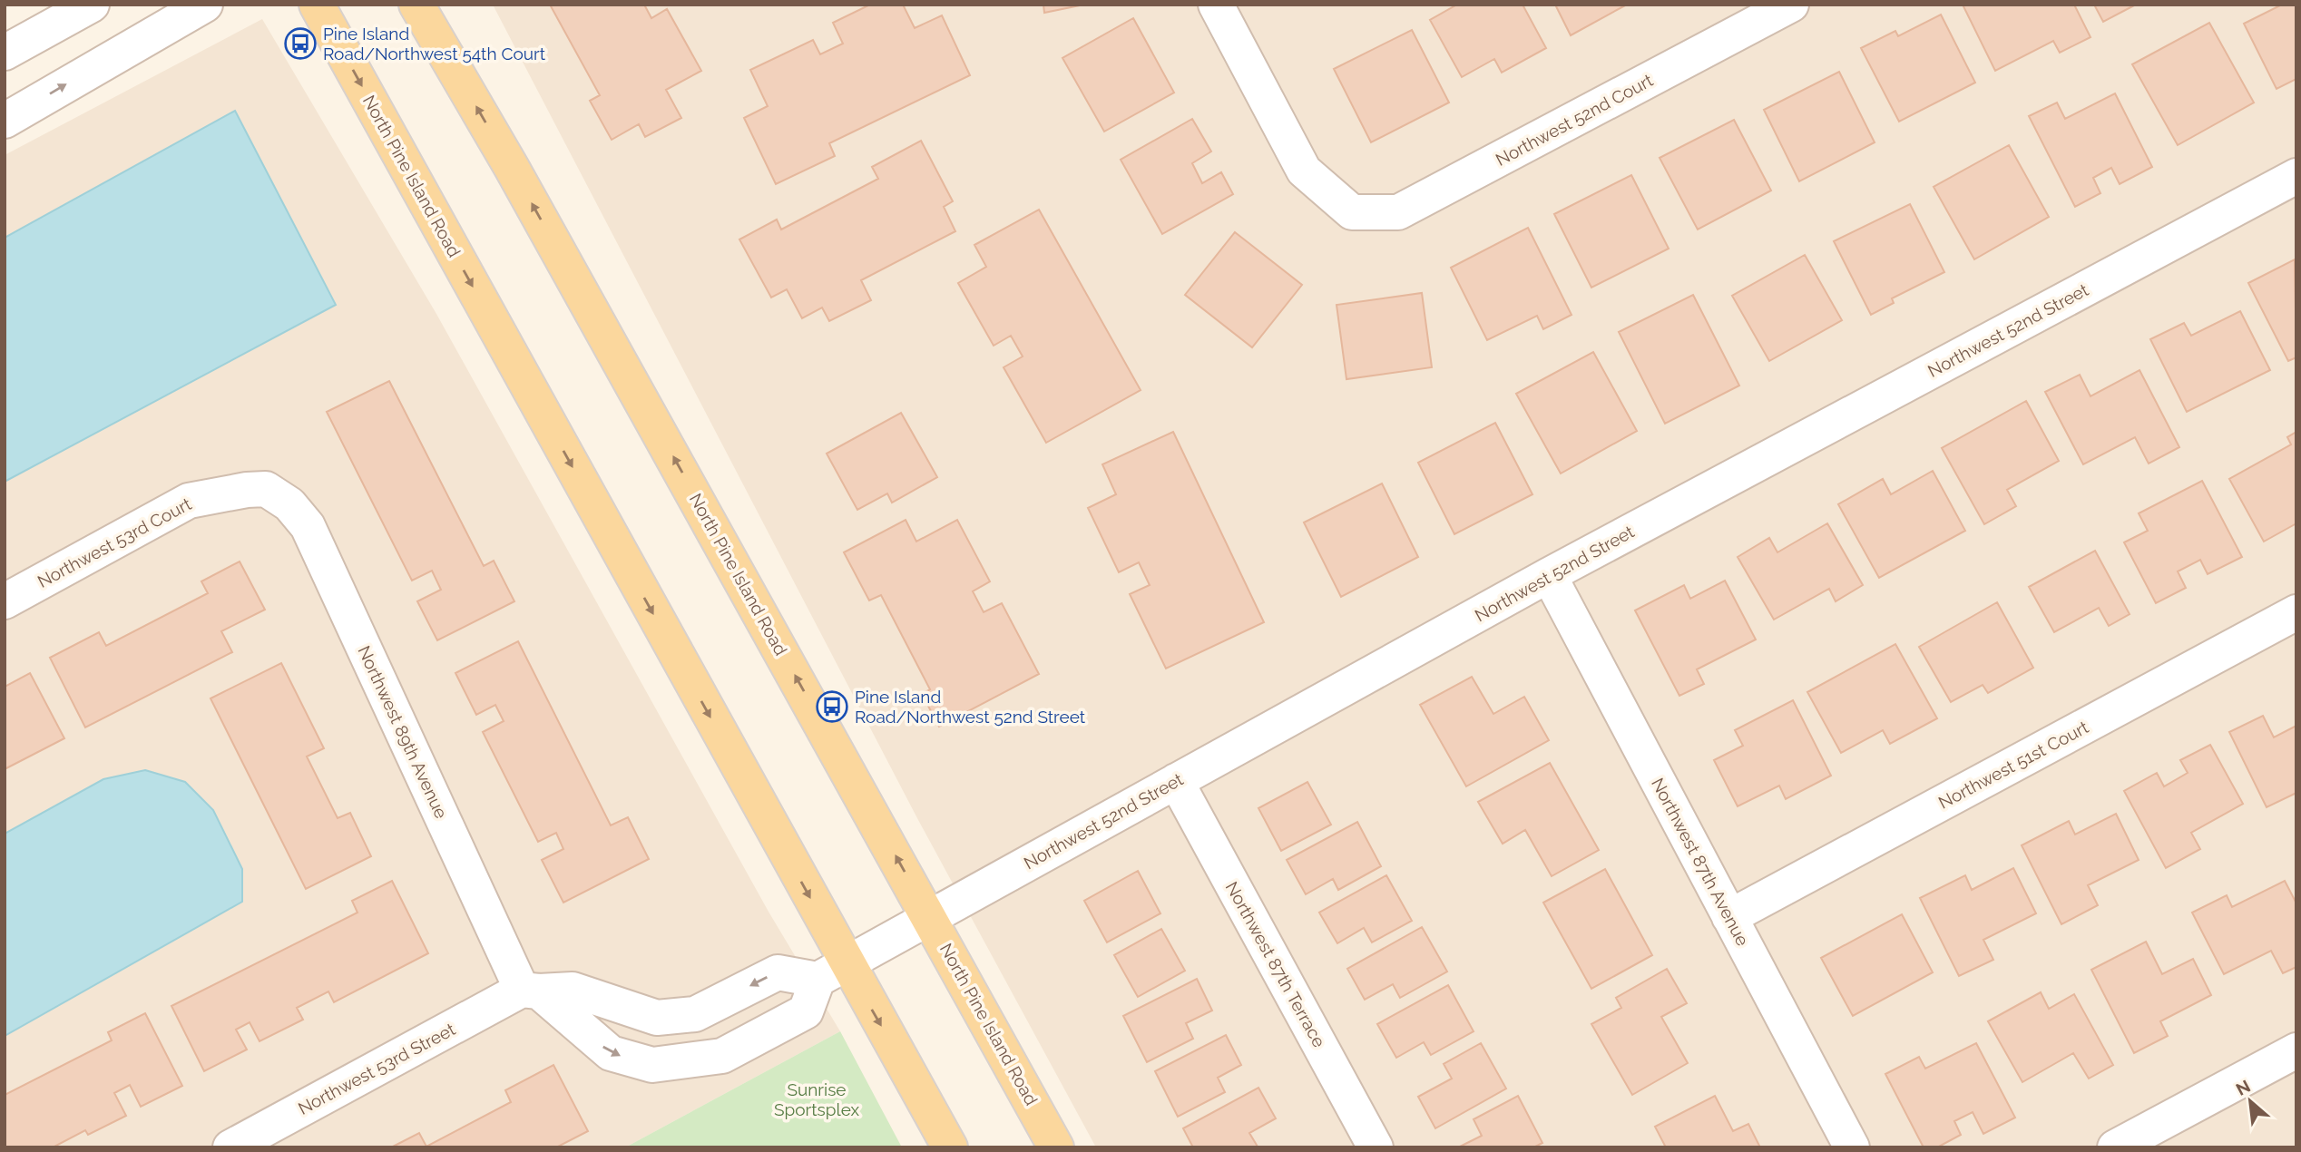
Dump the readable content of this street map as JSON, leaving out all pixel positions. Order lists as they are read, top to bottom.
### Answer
{
  "streets": {
    "main road": ["North Pine Island Road"],
    "street": [
      "Northwest 52nd Court",
      "Northwest 52nd Street",
      "Northwest 53rd Court",
      "Northwest 89th Avenue",
      "Northwest 51st Court",
      "Northwest 87th Avenue",
      "Northwest 87th Terrace",
      "Northwest 53rd Street"
    ]
  },
  "crossings": [
    ["North Pine Island Road", "Northwest 52nd Street"],
    ["Northwest 52nd Street", "Northwest 87th Avenue"],
    ["Northwest 52nd Street", "Northwest 87th Terrace"],
    ["Northwest 53rd Court", "Northwest 89th Avenue"],
    ["Northwest 89th Avenue", "Northwest 53rd Street"],
    ["Northwest 51st Court", "Northwest 87th Avenue"]
  ],
  "parks": ["Sunrise Sportsplex"],
  "places": {
    "bus stop": ["Pine Island Road/Northwest 54th Court", "Pine Island Road/Northwest 52nd Street"]
  },
  "north": "top left"
}
